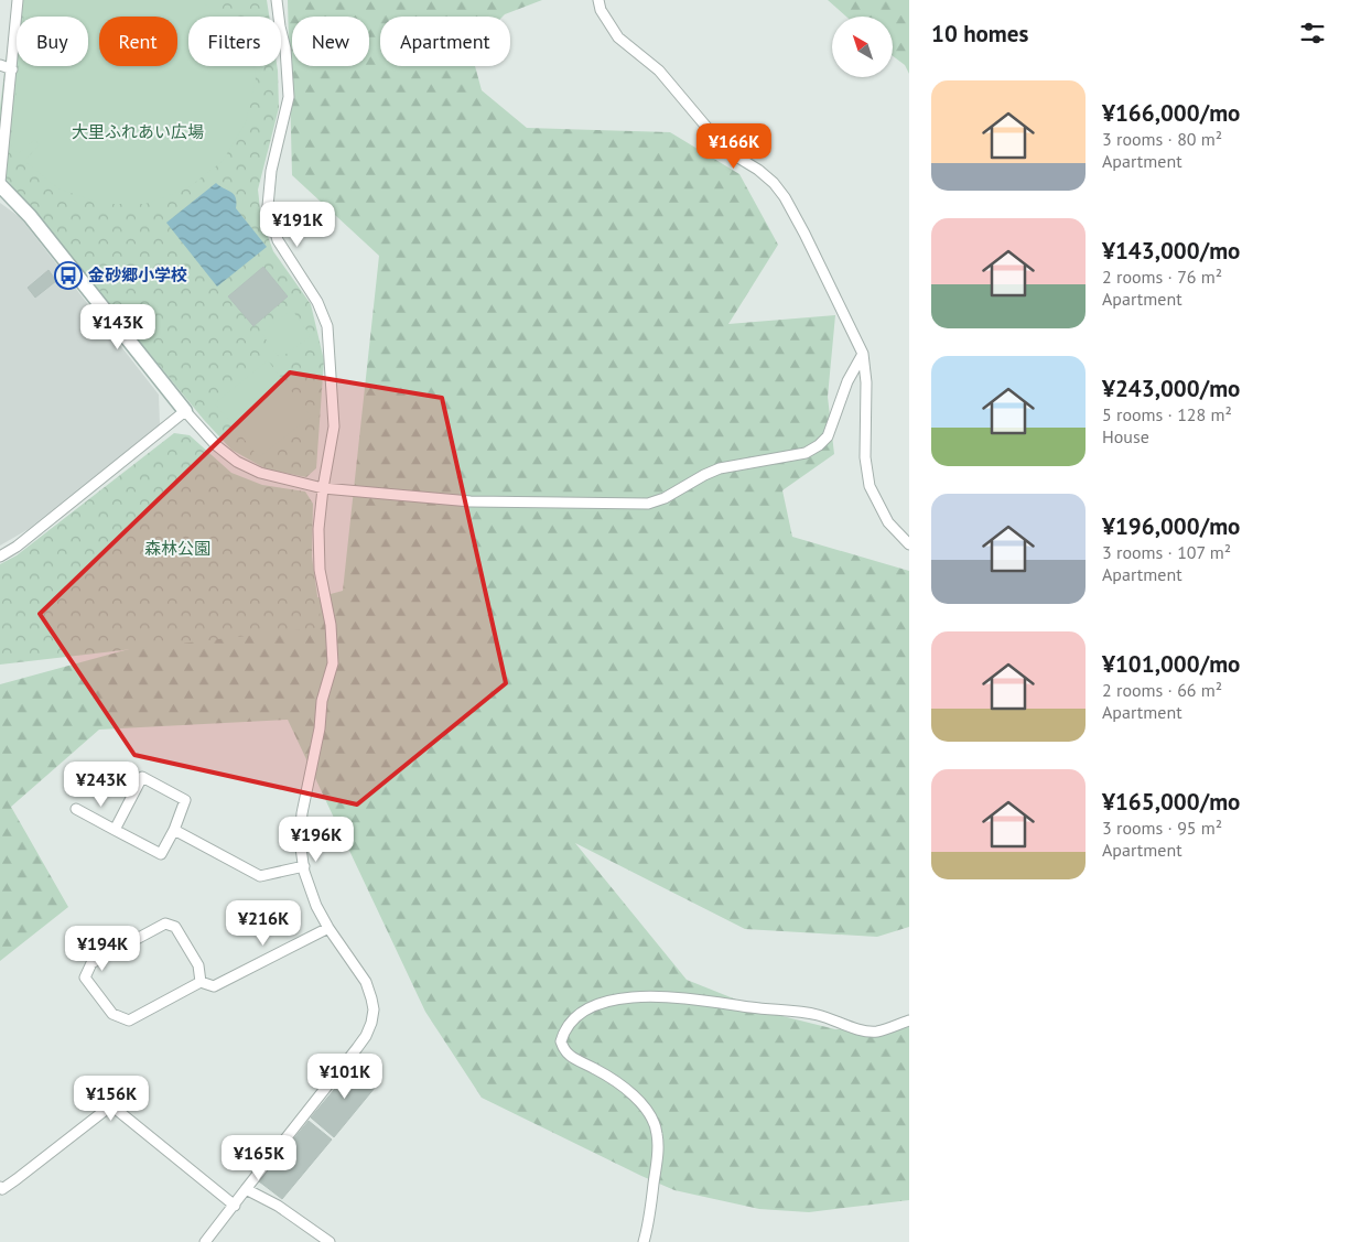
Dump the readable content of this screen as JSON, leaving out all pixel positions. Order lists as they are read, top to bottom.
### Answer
{
  "parks": ["大里ふれあい広場", "森林公園"],
  "places": {
    "bus stop": ["金砂郷小学校"]
  },
  "north": "top left",
  "page": {
    "heading": "10 homes",
    "chip": [
      "Buy",
      "Rent",
      "Filters",
      "New",
      "Apartment"
    ],
    "list": [
      {
        "name": "¥166,000/mo",
        "note": "3 rooms · 80 m² · Apartment"
      },
      {
        "name": "¥143,000/mo",
        "note": "2 rooms · 76 m² · Apartment"
      },
      {
        "name": "¥243,000/mo",
        "note": "5 rooms · 128 m² · House"
      },
      {
        "name": "¥196,000/mo",
        "note": "3 rooms · 107 m² · Apartment"
      },
      {
        "name": "¥101,000/mo",
        "note": "2 rooms · 66 m² · Apartment"
      },
      {
        "name": "¥165,000/mo",
        "note": "3 rooms · 95 m² · Apartment"
      }
    ],
    "price": [
      "¥166K",
      "¥191K",
      "¥143K",
      "¥243K",
      "¥196K",
      "¥216K",
      "¥194K",
      "¥101K",
      "¥156K",
      "¥165K"
    ]
  }
}
